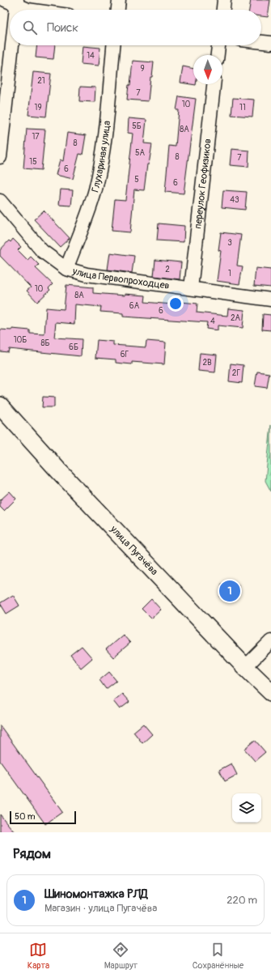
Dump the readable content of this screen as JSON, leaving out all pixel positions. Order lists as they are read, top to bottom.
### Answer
{
  "streets": {
    "main road": ["улица Пугачёва"],
    "street": ["Глухариная улица", "переулок Геофизиков", "улица Первопроходцев"]
  },
  "crossings": [
    ["Глухариная улица", "улица Первопроходцев"],
    ["переулок Геофизиков", "улица Первопроходцев"]
  ],
  "house_numbers": [
    "14",
    "9",
    "21",
    "7",
    "10",
    "19",
    "11",
    "5Б",
    "8А",
    "17",
    "8",
    "5А",
    "8",
    "7",
    "15",
    "6",
    "5",
    "6",
    "43",
    "3",
    "2",
    "1",
    "10",
    "8А",
    "6А",
    "6",
    "2А",
    "4",
    "10Б",
    "8Б",
    "6Б",
    "6Г",
    "2В",
    "2Г"
  ],
  "scale_bar": "50 m",
  "north": "bottom",
  "page": {
    "search": "Поиск",
    "pins": "1",
    "scale": "50 m",
    "heading": "Рядом",
    "list": [
      {
        "mark": "1",
        "name": "Шиномонтажка РЛД",
        "note": "Магазин · улица Пугачёва",
        "value": "220 m"
      }
    ],
    "nav": ["Карта", "Маршрут", "Сохранённые"]
  }
}
